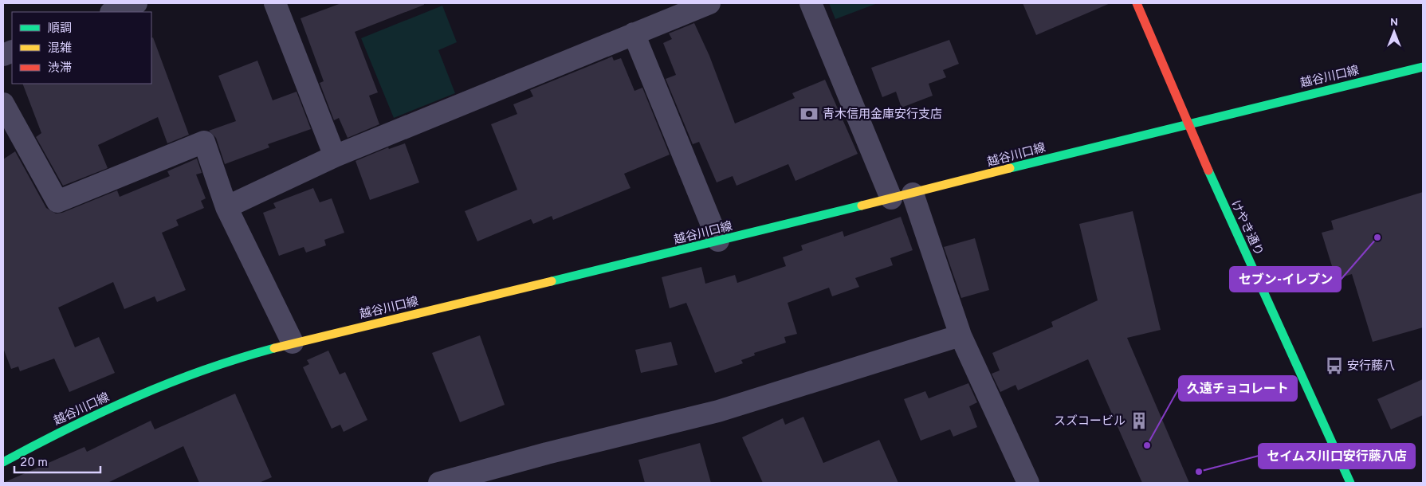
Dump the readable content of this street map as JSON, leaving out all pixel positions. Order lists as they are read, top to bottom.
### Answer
{
  "streets": {
    "main road": ["越谷川口線", "けやき通り"]
  },
  "crossings": [
    ["越谷川口線", "けやき通り"]
  ],
  "places": {
    "bank": ["青木信用金庫安行支店"],
    "other": ["セブン-イレブン", "久遠チョコレート", "セイムス川口安行藤八店"],
    "bus stop": ["安行藤八"],
    "building": ["スズコービル"]
  },
  "legend": ["順調", "混雑", "渋滞"],
  "scale_bar": "20 m",
  "north": "top"
}
